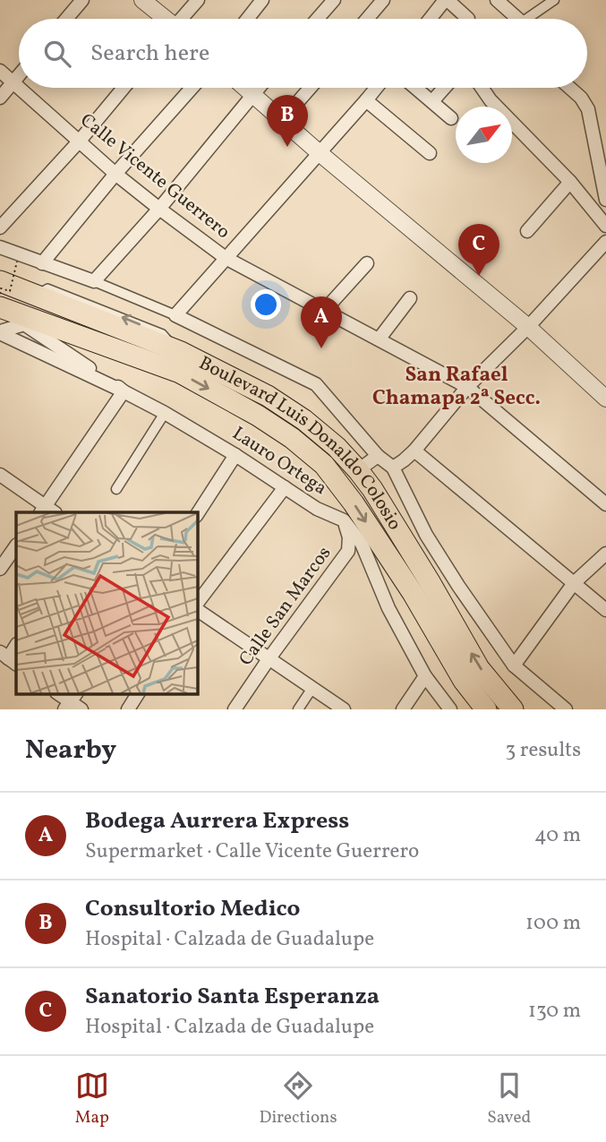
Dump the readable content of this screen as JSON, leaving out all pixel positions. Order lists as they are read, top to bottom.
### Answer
{
  "streets": {
    "highway": ["Boulevard Luis Donaldo Colosio"],
    "street": ["Calle Vicente Guerrero", "Lauro Ortega", "Calle San Marcos"]
  },
  "crossings": [
    ["Lauro Ortega", "Calle San Marcos"]
  ],
  "districts": ["San Rafael Chamapa 2ª Secc."],
  "north": "top right",
  "page": {
    "search": "Search here",
    "pins": ["B", "C", "A"],
    "heading": ["Nearby", "3 results"],
    "list": [
      {
        "mark": "A",
        "name": "Bodega Aurrera Express",
        "note": "Supermarket · Calle Vicente Guerrero",
        "value": "40 m"
      },
      {
        "mark": "B",
        "name": "Consultorio Medico",
        "note": "Hospital · Calzada de Guadalupe",
        "value": "100 m"
      },
      {
        "mark": "C",
        "name": "Sanatorio Santa Esperanza",
        "note": "Hospital · Calzada de Guadalupe",
        "value": "130 m"
      }
    ],
    "nav": ["Map", "Directions", "Saved"]
  }
}
